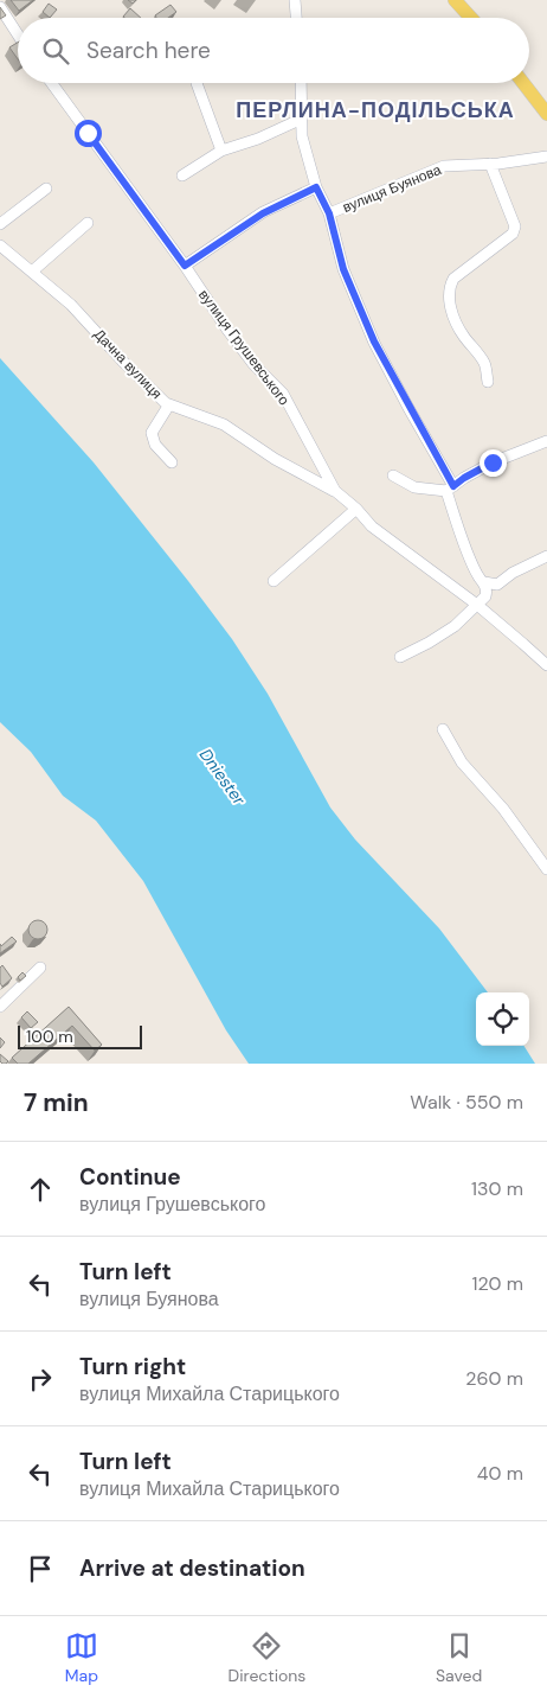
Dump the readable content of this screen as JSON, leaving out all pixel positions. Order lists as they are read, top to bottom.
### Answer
{
  "streets": {
    "street": ["вулиця Буянова", "вулиця Грушевського", "Дачна вулиця"]
  },
  "crossings": [
    ["вулиця Грушевського", "Дачна вулиця"]
  ],
  "districts": ["ПЕРЛИНА-ПОДІЛЬСЬКА"],
  "water": ["Dniester"],
  "scale_bar": "100 m",
  "page": {
    "search": "Search here",
    "scale": "100 m",
    "heading": ["7 min", "Walk · 550 m"],
    "list": [
      ["Continue", "вулиця Грушевського", "130 m"],
      ["Turn left", "вулиця Буянова", "120 m"],
      ["Turn right", "вулиця Михайла Старицького", "260 m"],
      ["Turn left", "вулиця Михайла Старицького", "40 m"],
      "Arrive at destination"
    ],
    "nav": ["Map", "Directions", "Saved"]
  }
}
